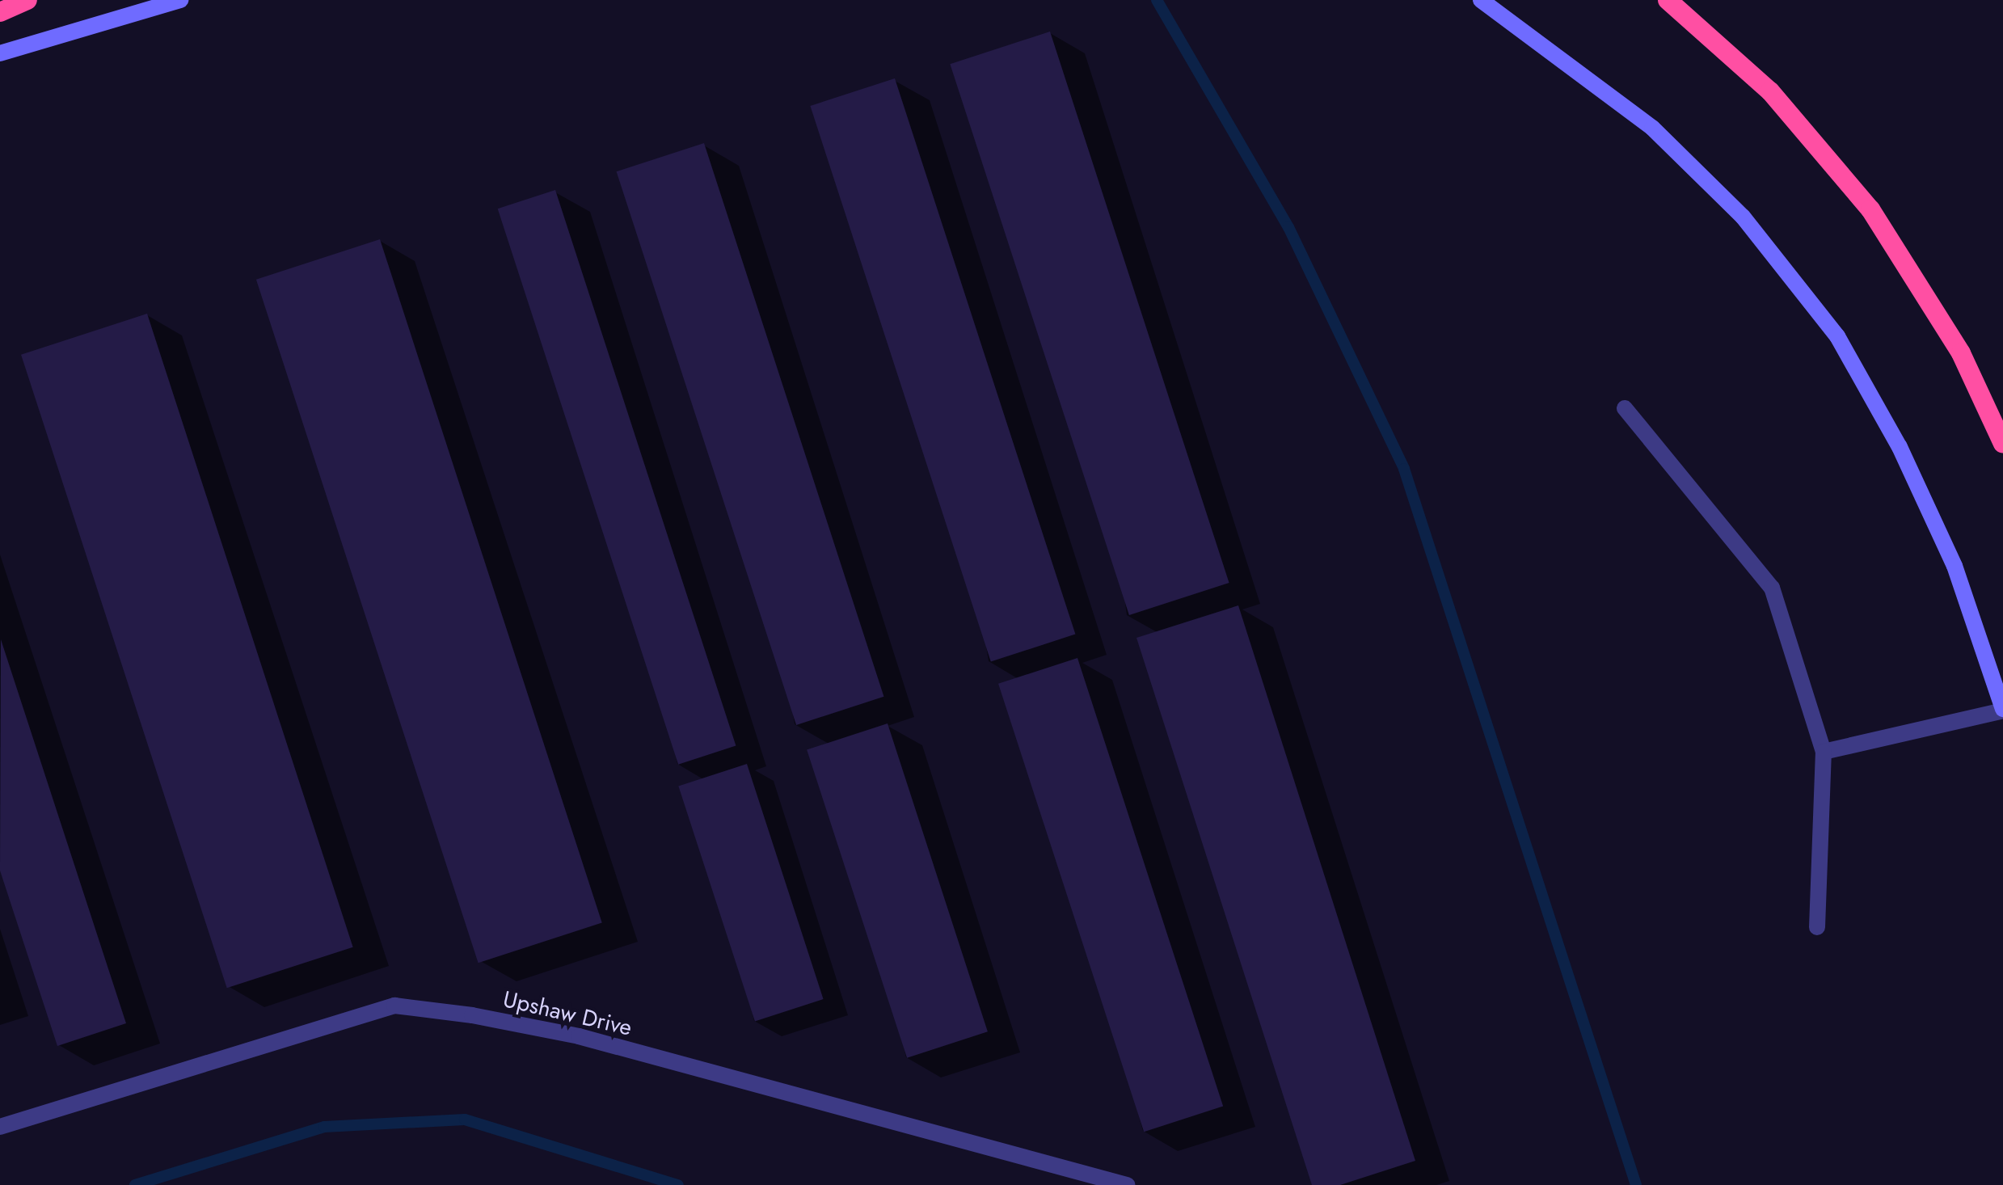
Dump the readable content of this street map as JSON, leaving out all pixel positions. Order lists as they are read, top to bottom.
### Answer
{
  "streets": {
    "street": ["Upshaw Drive"]
  }
}
